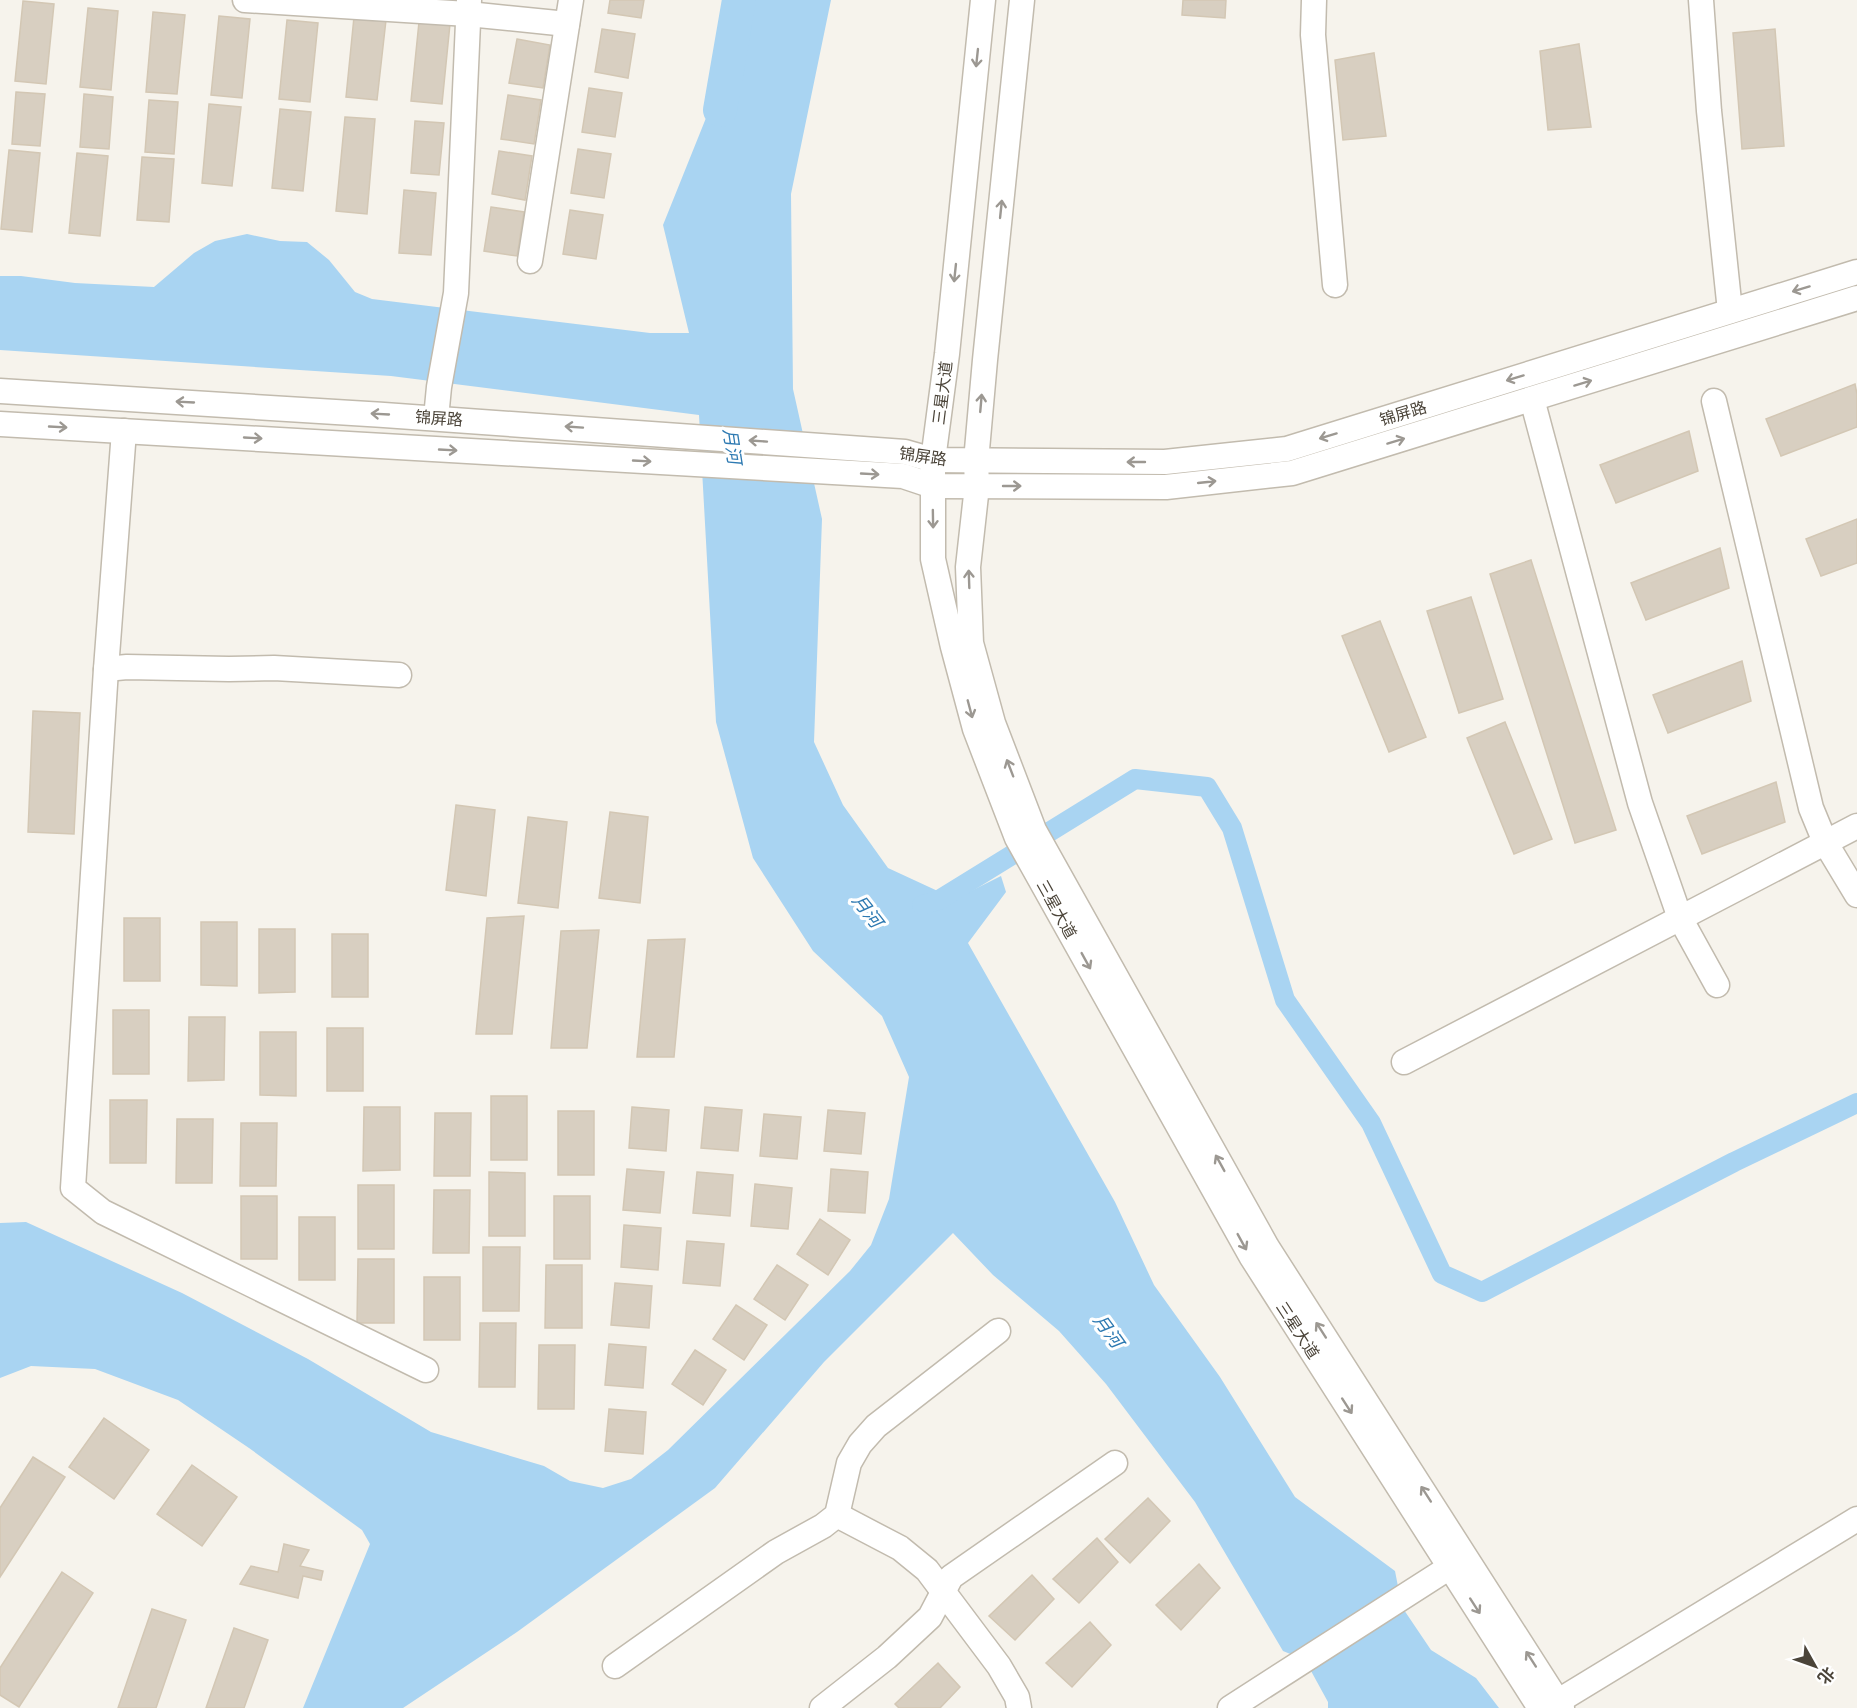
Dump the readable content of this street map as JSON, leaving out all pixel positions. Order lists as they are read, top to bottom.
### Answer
{
  "streets": {
    "street": ["三星大道", "锦屏路"]
  },
  "crossings": [
    ["三星大道", "锦屏路"]
  ],
  "water": ["月河"],
  "north": "bottom right"
}
